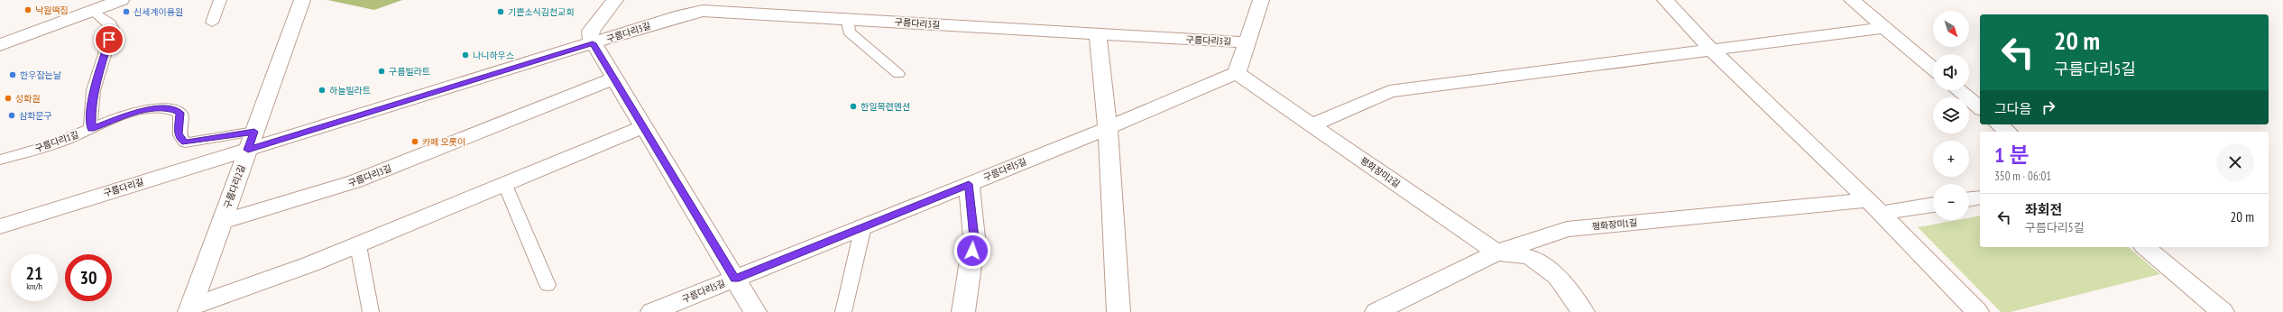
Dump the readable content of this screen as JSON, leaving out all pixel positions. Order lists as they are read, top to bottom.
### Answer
{
  "streets": {
    "street": [
      "구름다리3길",
      "구름다리5길",
      "평화장미2길",
      "구름다리2길",
      "구름다리길",
      "평화장미1길"
    ],
    "lane": ["구름다리1길"]
  },
  "crossings": [
    ["구름다리3길", "구름다리1길"],
    ["구름다리3길", "구름다리5길"],
    ["구름다리3길", "구름다리2길"],
    ["구름다리3길", "구름다리길"],
    ["구름다리1길", "구름다리2길"],
    ["구름다리1길", "구름다리길"],
    ["구름다리5길", "평화장미2길"],
    ["평화장미2길", "평화장미1길"],
    ["구름다리2길", "구름다리길"]
  ],
  "places": [
    "낙원떡집",
    "신세계이용원",
    "기쁜소식김천교회",
    "나니하우스",
    "구름빌라트",
    "한우잡는날",
    "하늘빌라트",
    "성화원",
    "한일목련멘션",
    "삼화문구",
    "카페 오롯이"
  ],
  "north": "bottom right",
  "page": {
    "map_buttons": ["+", "−"],
    "turn": ["20 m", "구름다리5길"],
    "then": "그다음",
    "heading": ["1 분", "350 m · 06:01"],
    "list": [
      {
        "name": "좌회전",
        "note": "구름다리5길",
        "value": "20 m"
      }
    ],
    "speed": "21 km/h",
    "limit": "30"
  }
}
